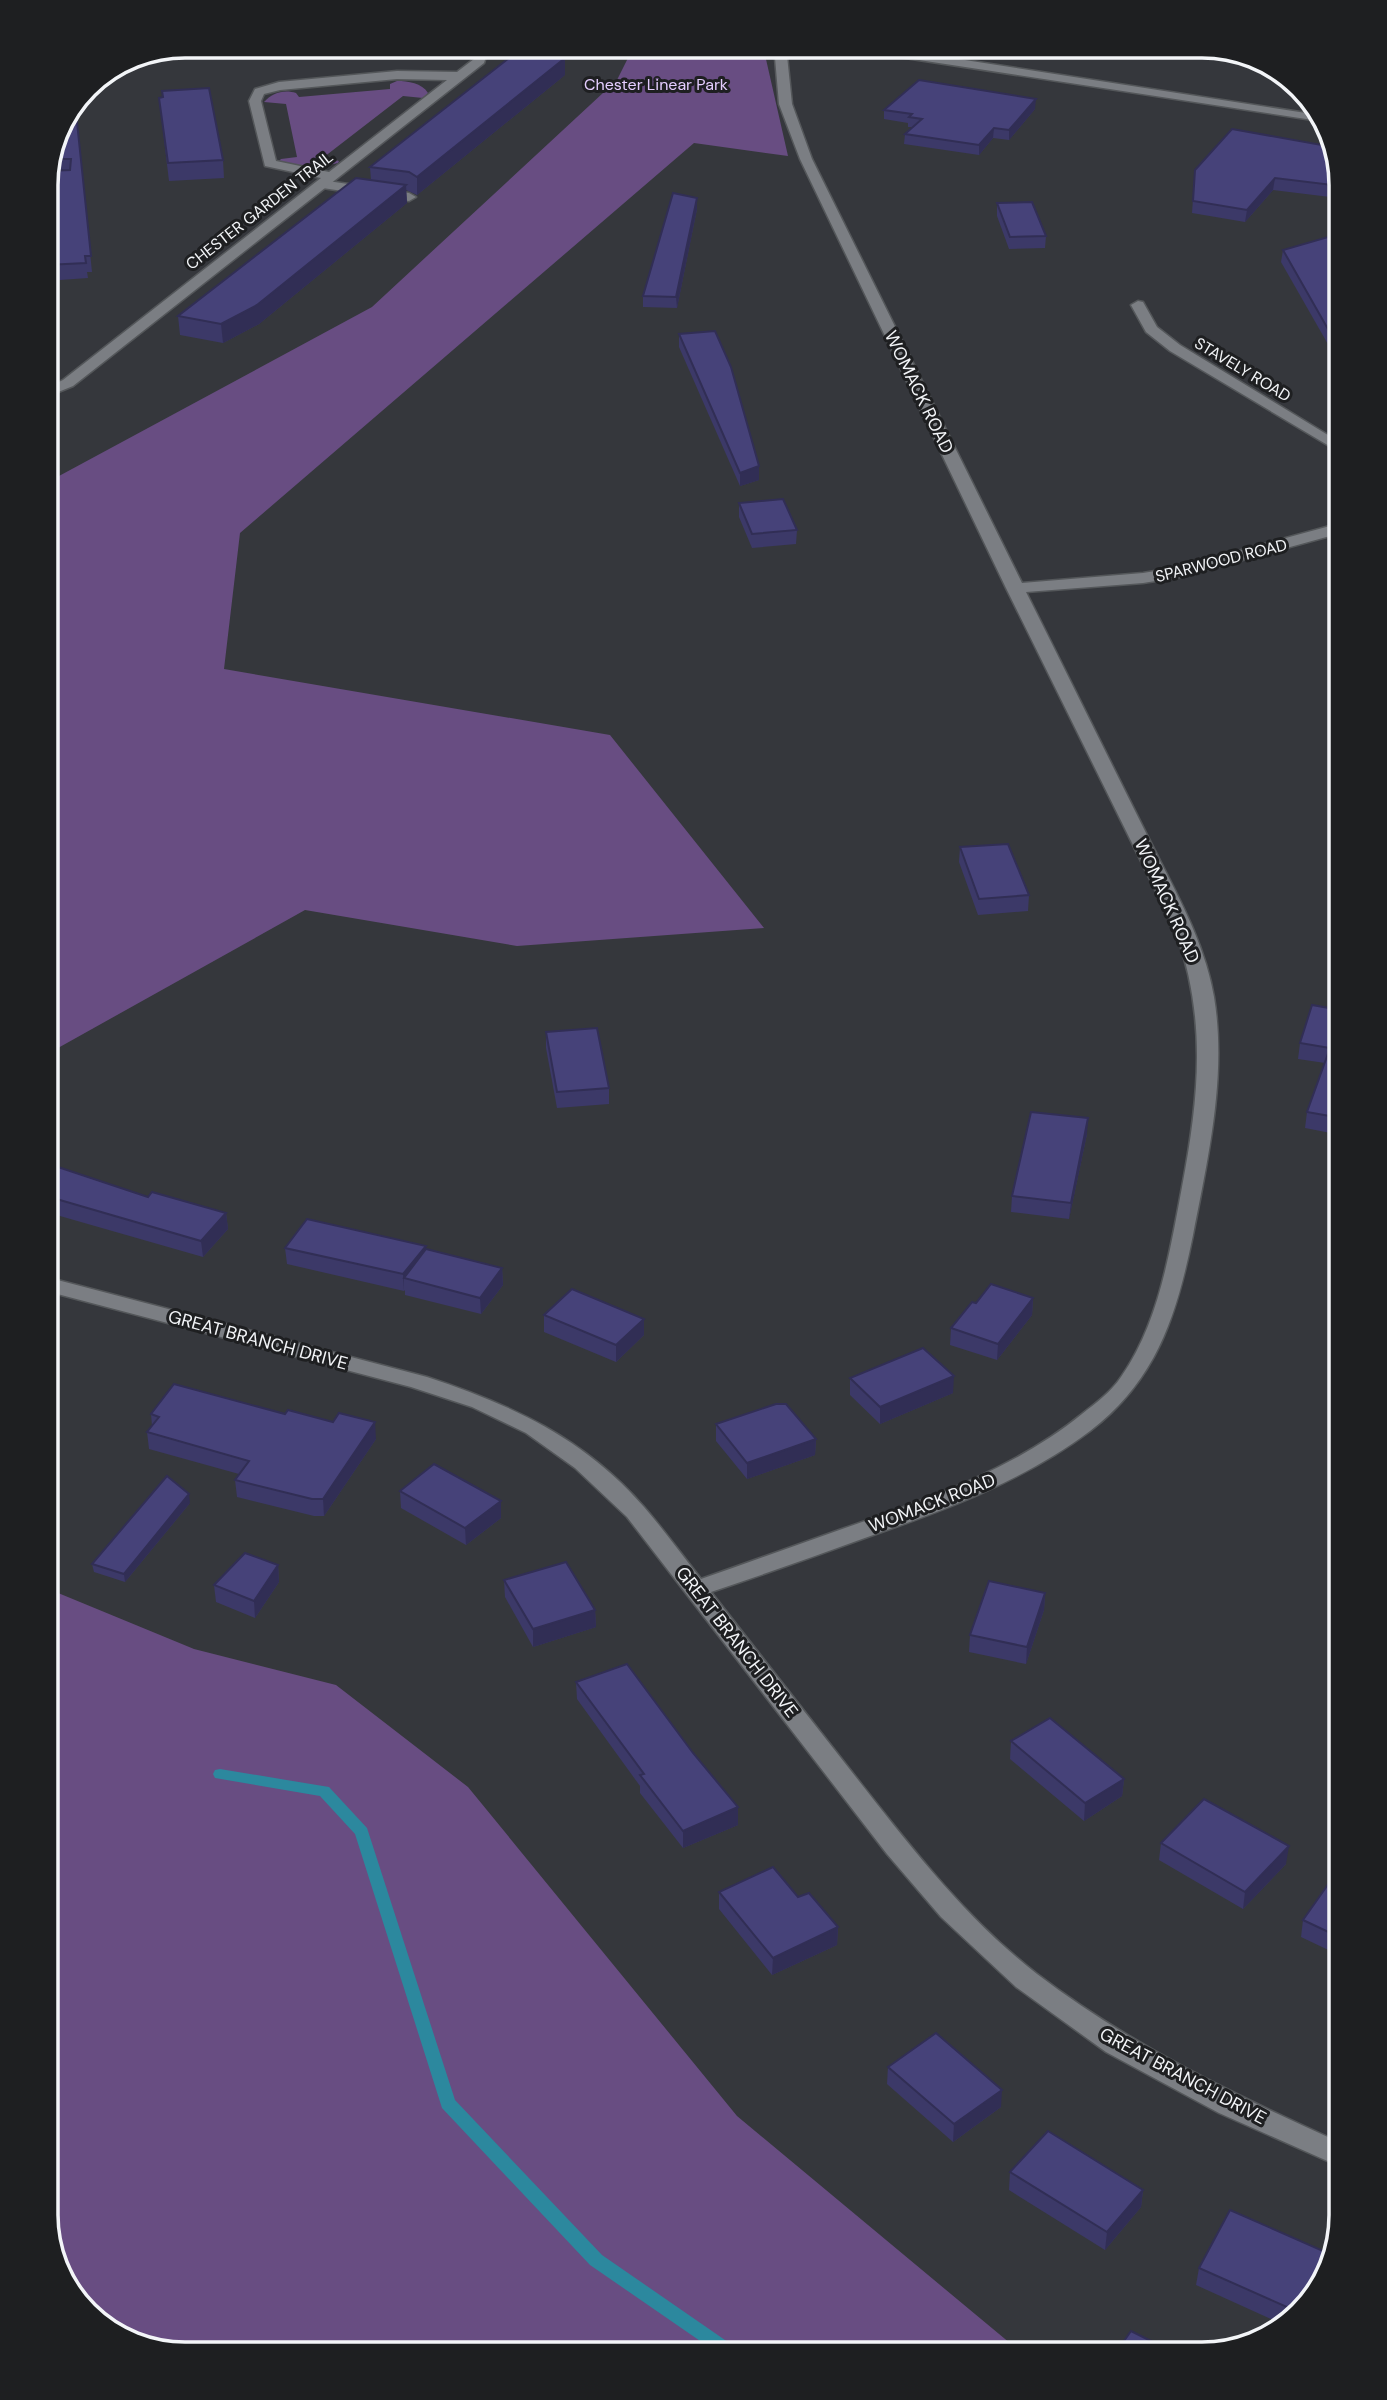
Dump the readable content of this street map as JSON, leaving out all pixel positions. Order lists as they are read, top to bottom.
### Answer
{
  "streets": {
    "street": [
      "CHESTER GARDEN TRAIL",
      "STAVELY ROAD",
      "WOMACK ROAD",
      "SPARWOOD ROAD",
      "GREAT BRANCH DRIVE"
    ]
  },
  "crossings": [
    ["WOMACK ROAD", "SPARWOOD ROAD"],
    ["WOMACK ROAD", "GREAT BRANCH DRIVE"]
  ],
  "parks": ["Chester Linear Park"]
}
